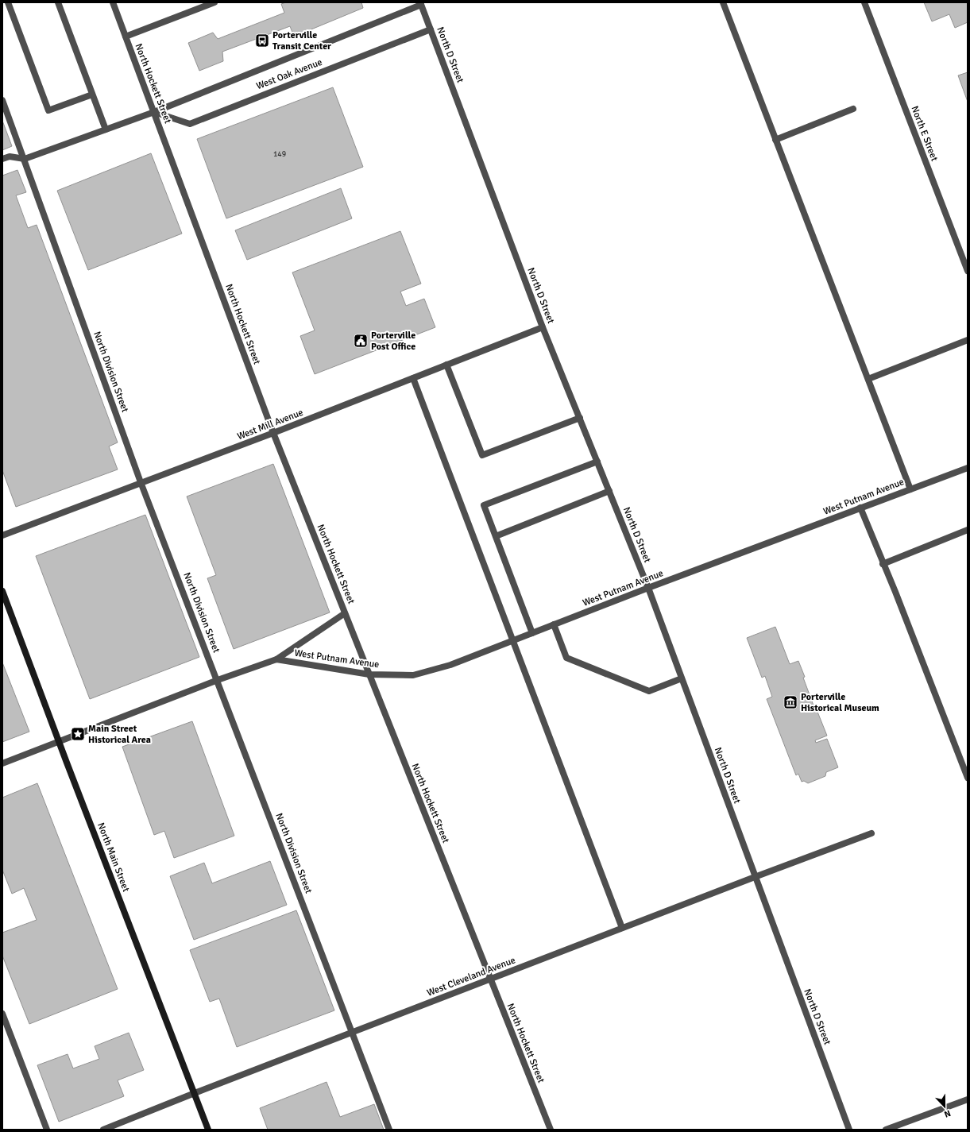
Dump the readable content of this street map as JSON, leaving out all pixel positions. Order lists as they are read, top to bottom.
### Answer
{
  "streets": {
    "main road": ["North Main Street"],
    "street": [
      "North D Street",
      "West Oak Avenue",
      "North Hockett Street",
      "North E Street",
      "North Division Street",
      "West Mill Avenue",
      "West Putnam Avenue",
      "West Cleveland Avenue"
    ]
  },
  "crossings": [
    ["North D Street", "West Oak Avenue"],
    ["North D Street", "West Mill Avenue"],
    ["North D Street", "West Putnam Avenue"],
    ["North D Street", "West Cleveland Avenue"],
    ["West Oak Avenue", "North Hockett Street"],
    ["West Oak Avenue", "North Division Street"],
    ["North Hockett Street", "West Mill Avenue"],
    ["North Hockett Street", "West Putnam Avenue"],
    ["North Hockett Street", "West Cleveland Avenue"],
    ["North Division Street", "West Mill Avenue"],
    ["North Division Street", "West Putnam Avenue"],
    ["North Division Street", "West Cleveland Avenue"],
    ["West Putnam Avenue", "North Main Street"],
    ["North Main Street", "West Cleveland Avenue"]
  ],
  "places": {
    "bus stop": ["Porterville Transit Center"],
    "public building": ["Porterville Post Office"],
    "museum": ["Porterville Historical Museum"],
    "place": ["Main Street Historical Area"]
  },
  "house_numbers": ["149"],
  "north": "bottom"
}
